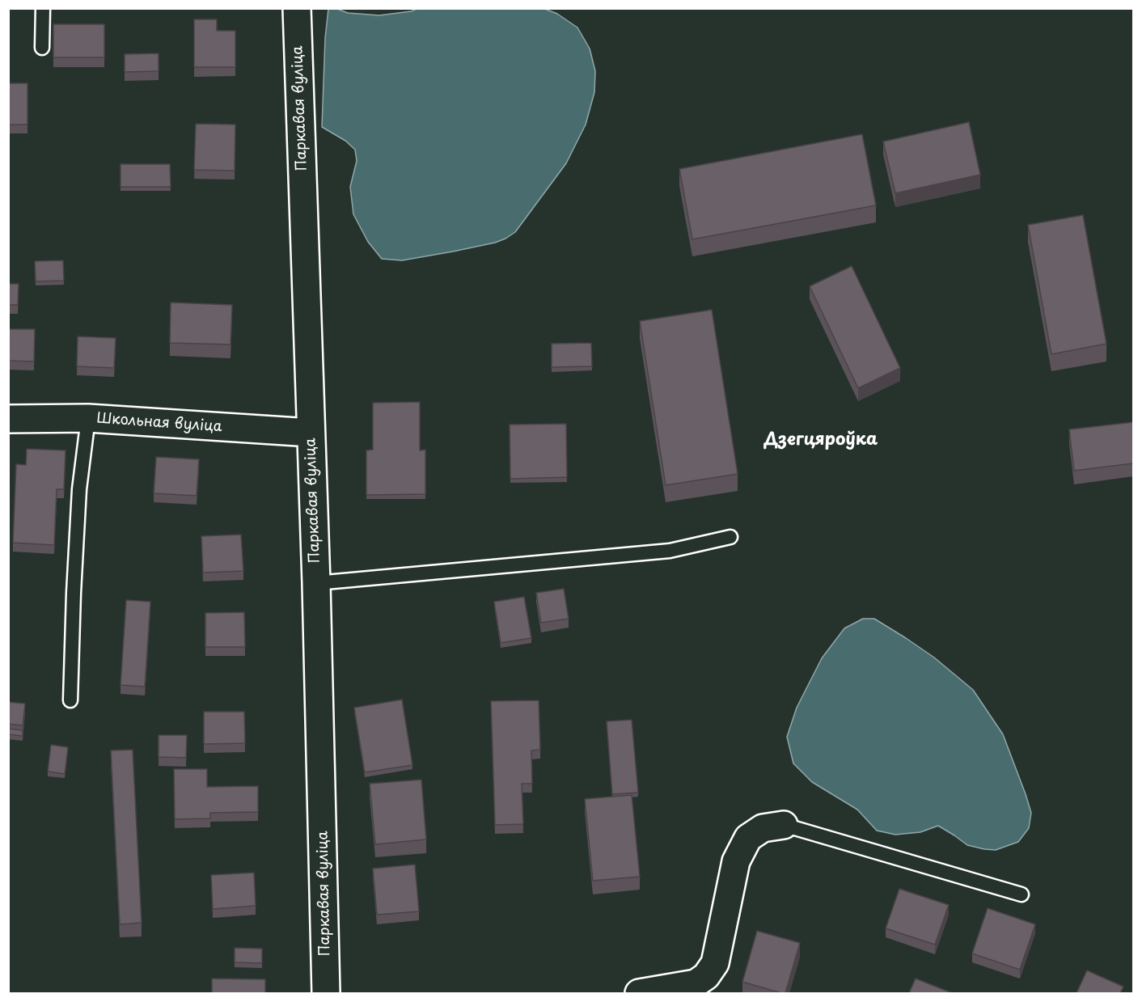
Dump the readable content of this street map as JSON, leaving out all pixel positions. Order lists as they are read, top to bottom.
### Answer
{
  "streets": {
    "street": ["Паркавая вуліца", "Школьная вуліца"]
  },
  "crossings": [
    ["Паркавая вуліца", "Школьная вуліца"]
  ],
  "districts": ["Дзегцяроўка"]
}
